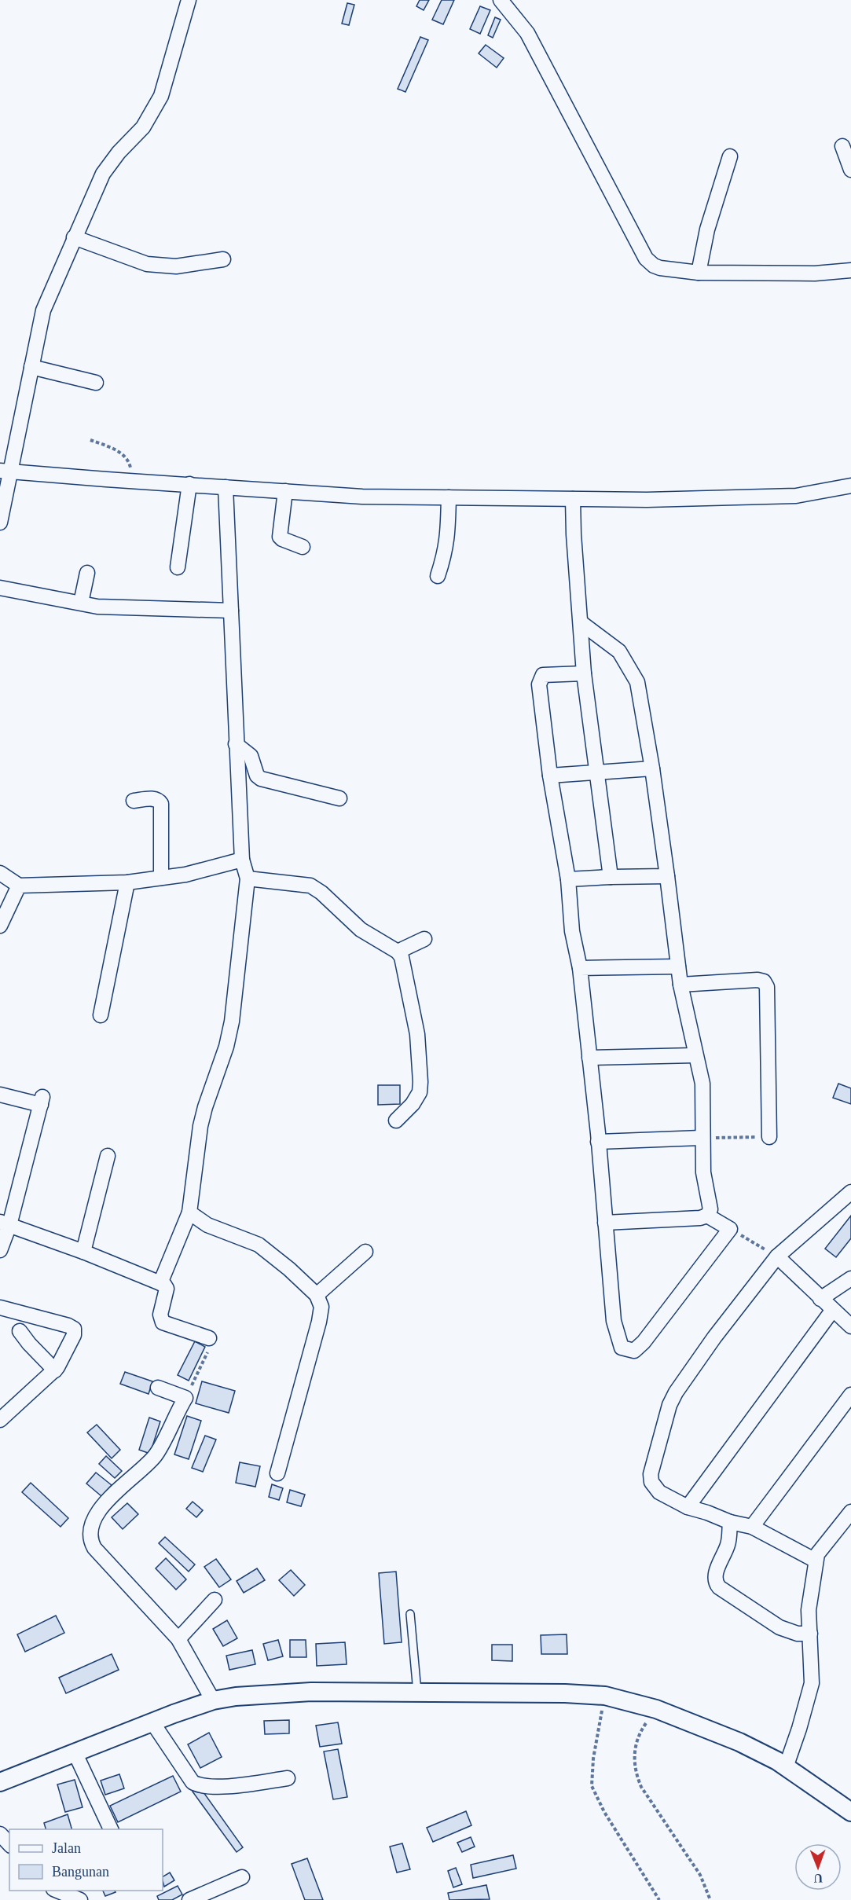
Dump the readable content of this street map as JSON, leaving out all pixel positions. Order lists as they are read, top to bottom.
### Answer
{
  "legend": ["Jalan", "Bangunan"],
  "north": "bottom"
}
